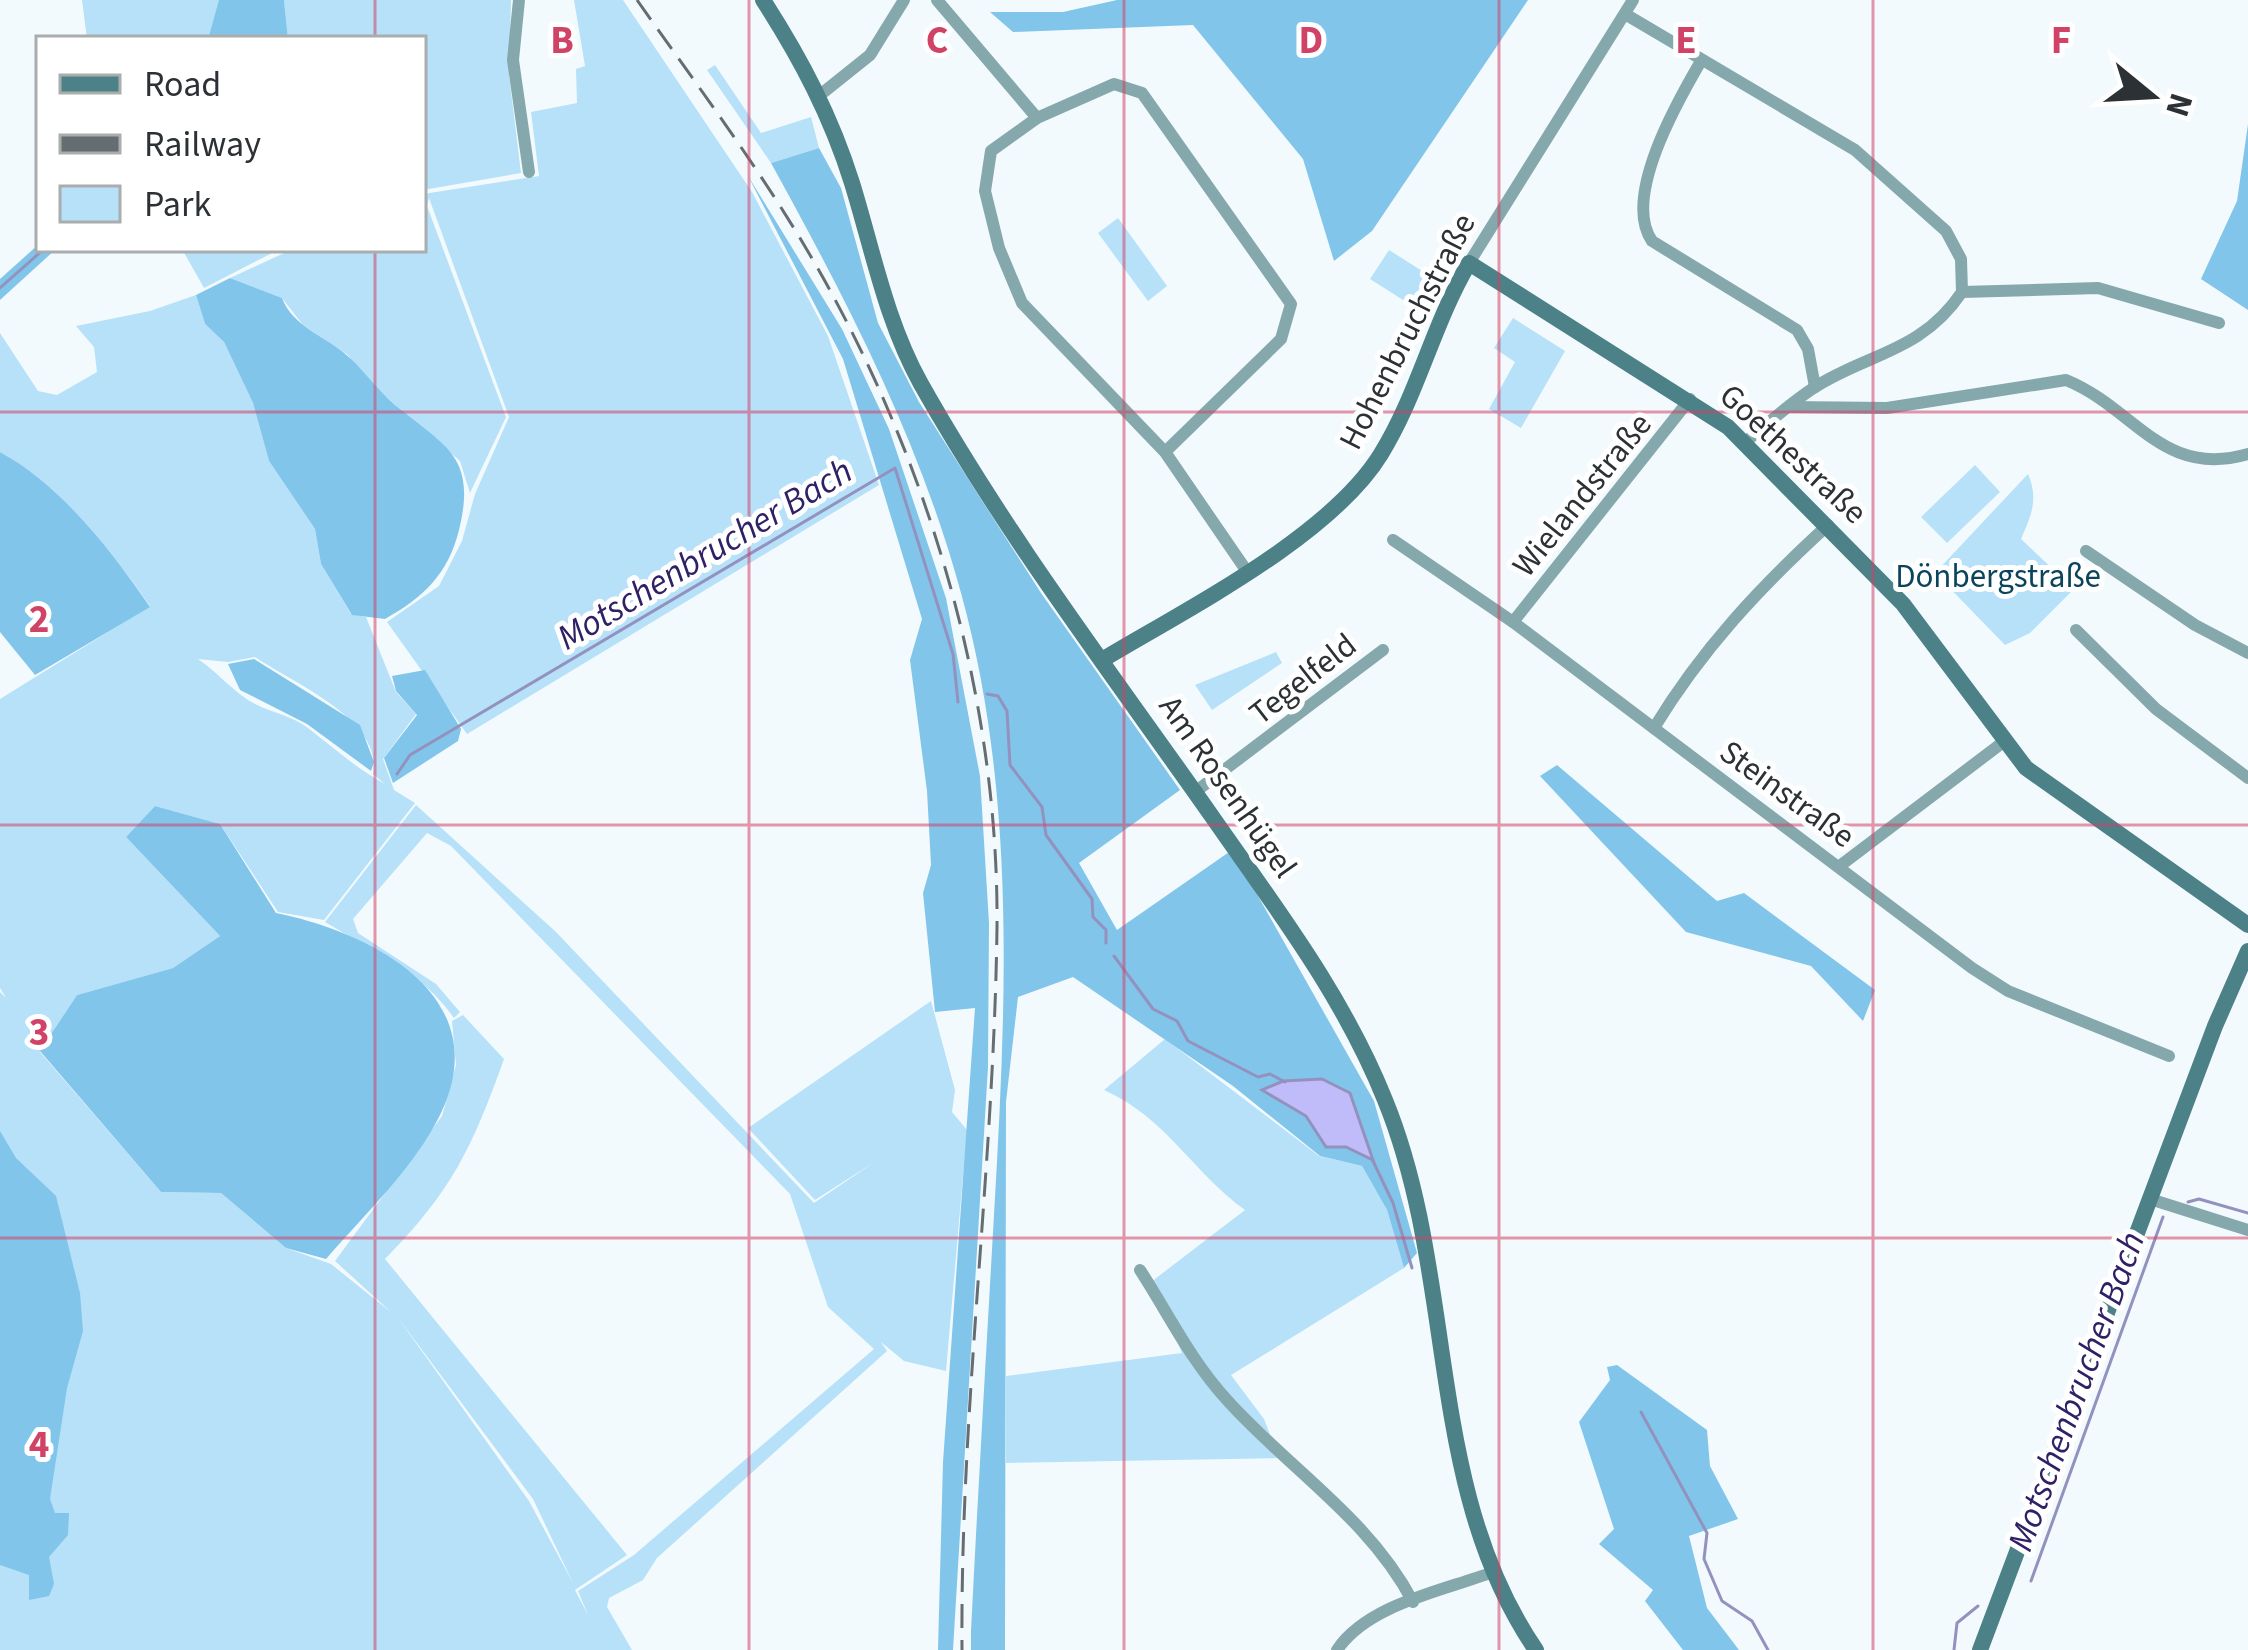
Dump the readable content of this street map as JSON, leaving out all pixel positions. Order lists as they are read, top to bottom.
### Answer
{
  "streets": {
    "street": [
      "Hohenbruchstraße",
      "Goethestraße",
      "Wielandstraße",
      "Tegelfeld",
      "Am Rosenhügel",
      "Steinstraße"
    ]
  },
  "crossings": [
    ["Hohenbruchstraße", "Goethestraße"],
    ["Hohenbruchstraße", "Am Rosenhügel"],
    ["Goethestraße", "Wielandstraße"],
    ["Wielandstraße", "Steinstraße"],
    ["Tegelfeld", "Am Rosenhügel"]
  ],
  "water": ["Motschenbrucher Bach"],
  "parks": ["Dönbergstraße"],
  "legend": ["Road", "Railway", "Park"],
  "north": "right",
  "grid": {
    "columns": [
      "B",
      "C",
      "D",
      "E",
      "F"
    ],
    "rows": ["2", "3", "4"]
  }
}
